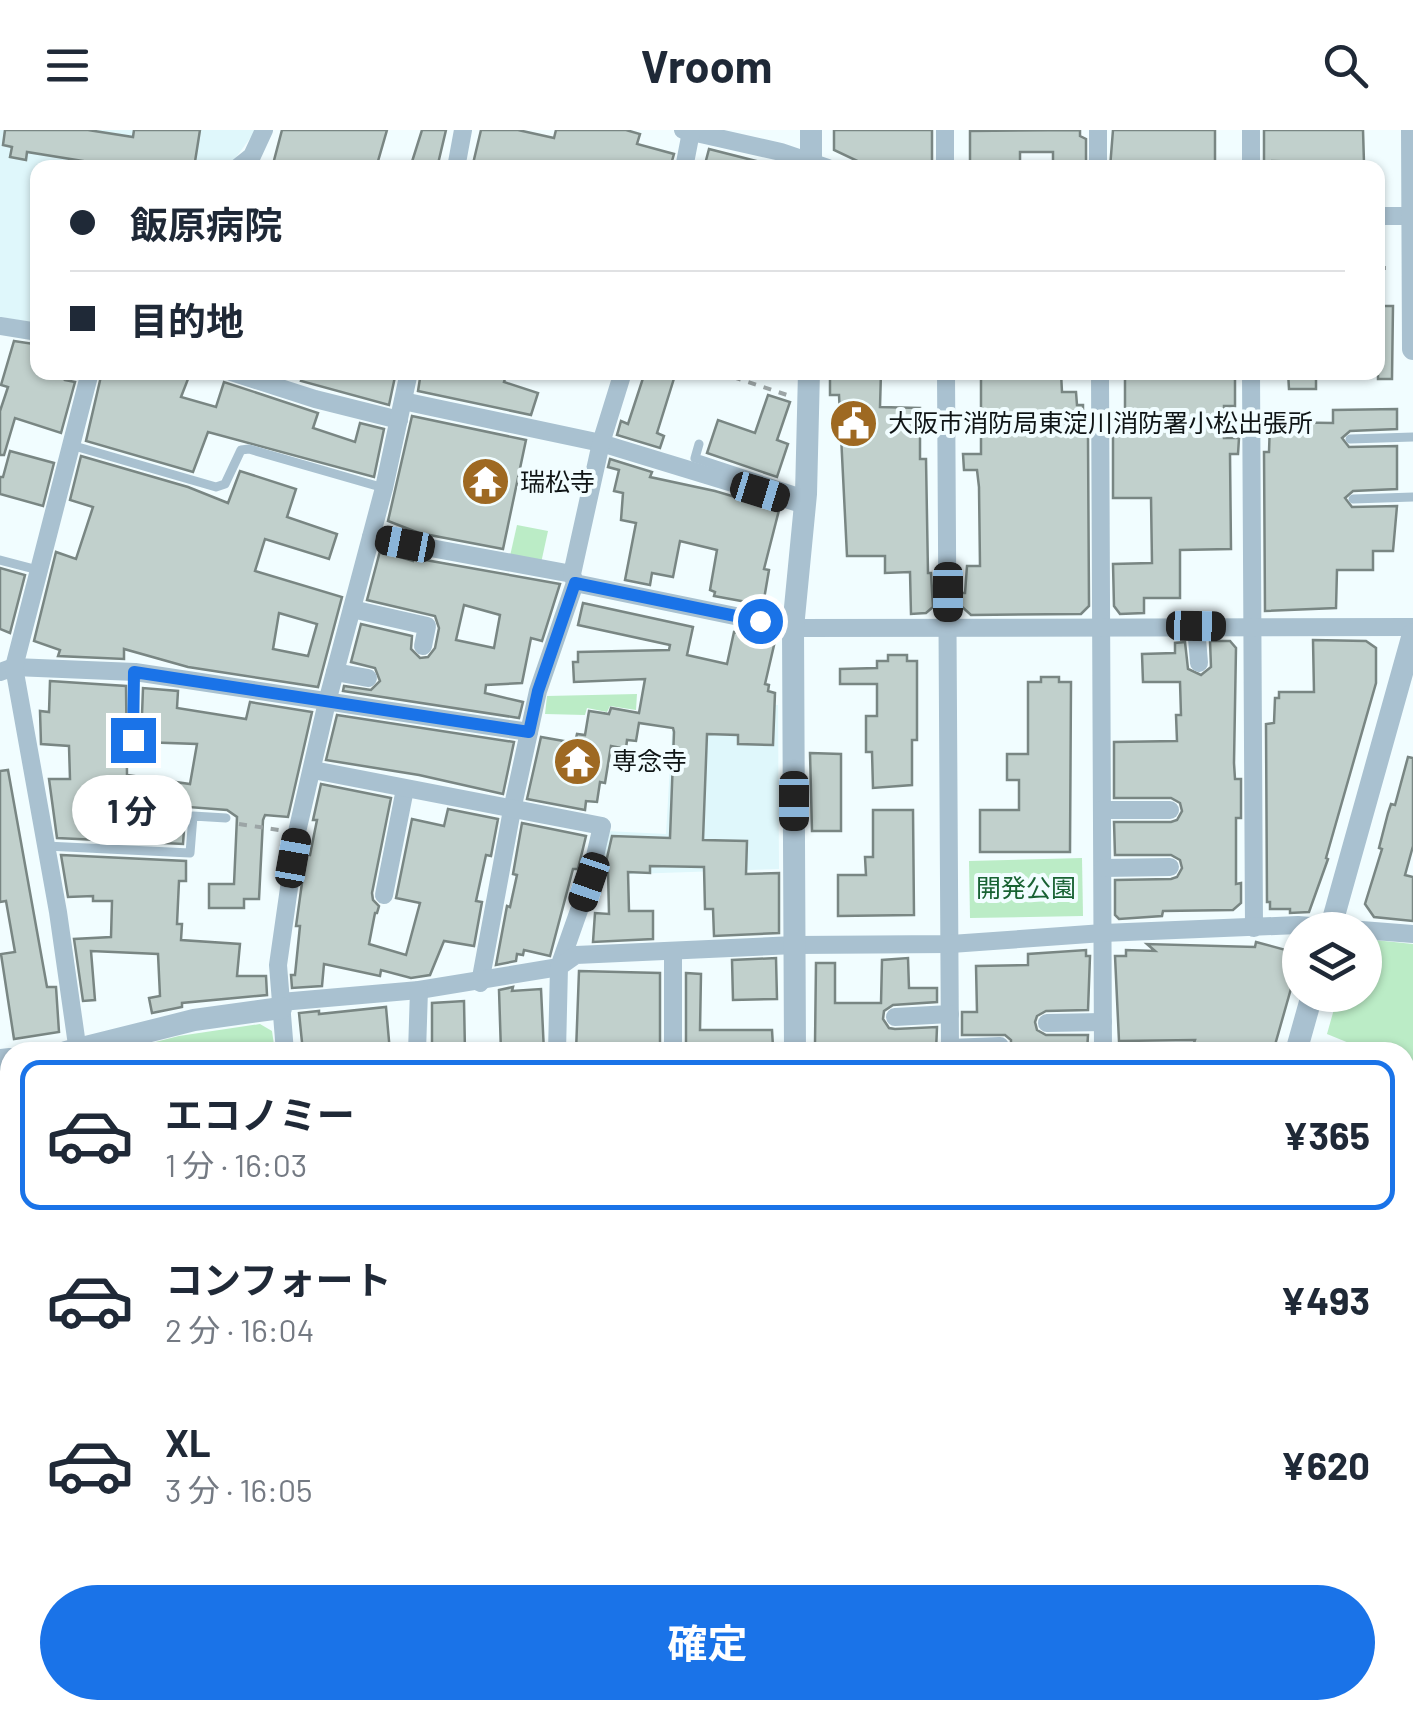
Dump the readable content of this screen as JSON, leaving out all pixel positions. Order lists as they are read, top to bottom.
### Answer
{
  "parks": ["開発公園"],
  "places": {
    "public building": ["大阪市消防局東淀川消防署小松出張所"],
    "temple": ["瑞松寺", "専念寺"]
  },
  "page": {
    "header": "Vroom",
    "banner": ["飯原病院", "目的地"],
    "bubble": "1 分",
    "list": [
      {
        "name": "エコノミー",
        "note": "1 分 · 16:03",
        "value": "¥365"
      },
      {
        "name": "コンフォート",
        "note": "2 分 · 16:04",
        "value": "¥493"
      },
      {
        "name": "XL",
        "note": "3 分 · 16:05",
        "value": "¥620"
      }
    ],
    "buttons": "確定"
  }
}
